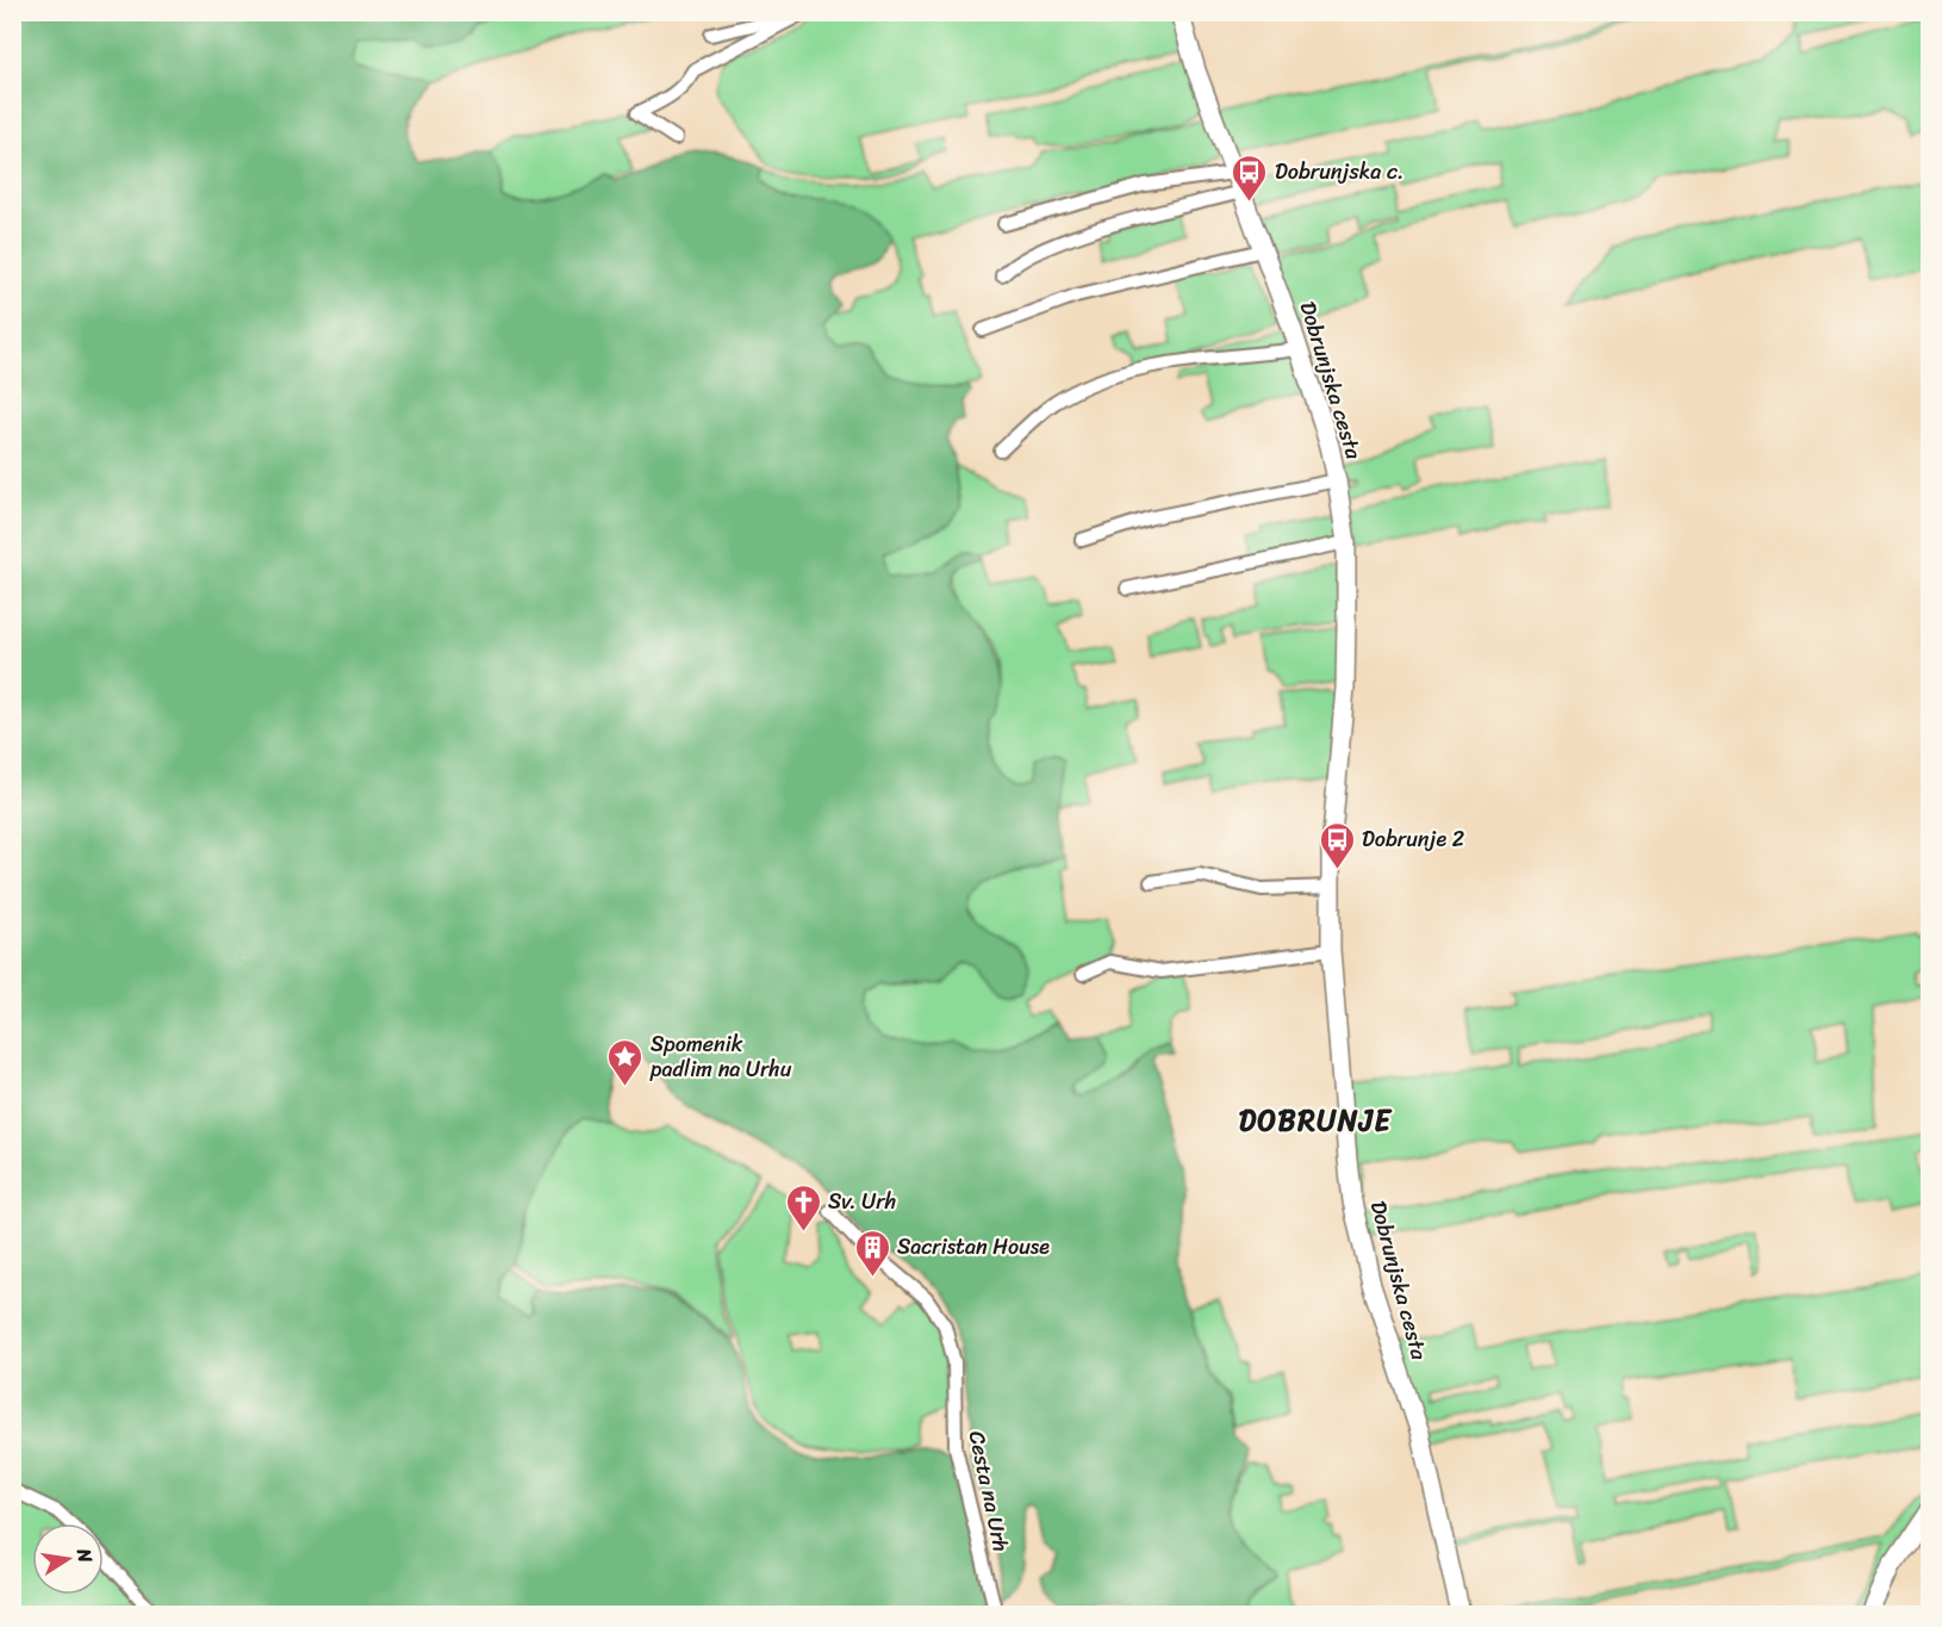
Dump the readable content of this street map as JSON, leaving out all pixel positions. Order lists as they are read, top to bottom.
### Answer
{
  "streets": {
    "street": ["Dobrunjska cesta", "Cesta na Urh"]
  },
  "districts": ["DOBRUNJE"],
  "places": {
    "bus stop": ["Dobrunjska c.", "Dobrunje 2"],
    "place": ["Spomenik padlim na Urhu"],
    "church": ["Sv. Urh"],
    "building": ["Sacristan House"]
  },
  "north": "right"
}
